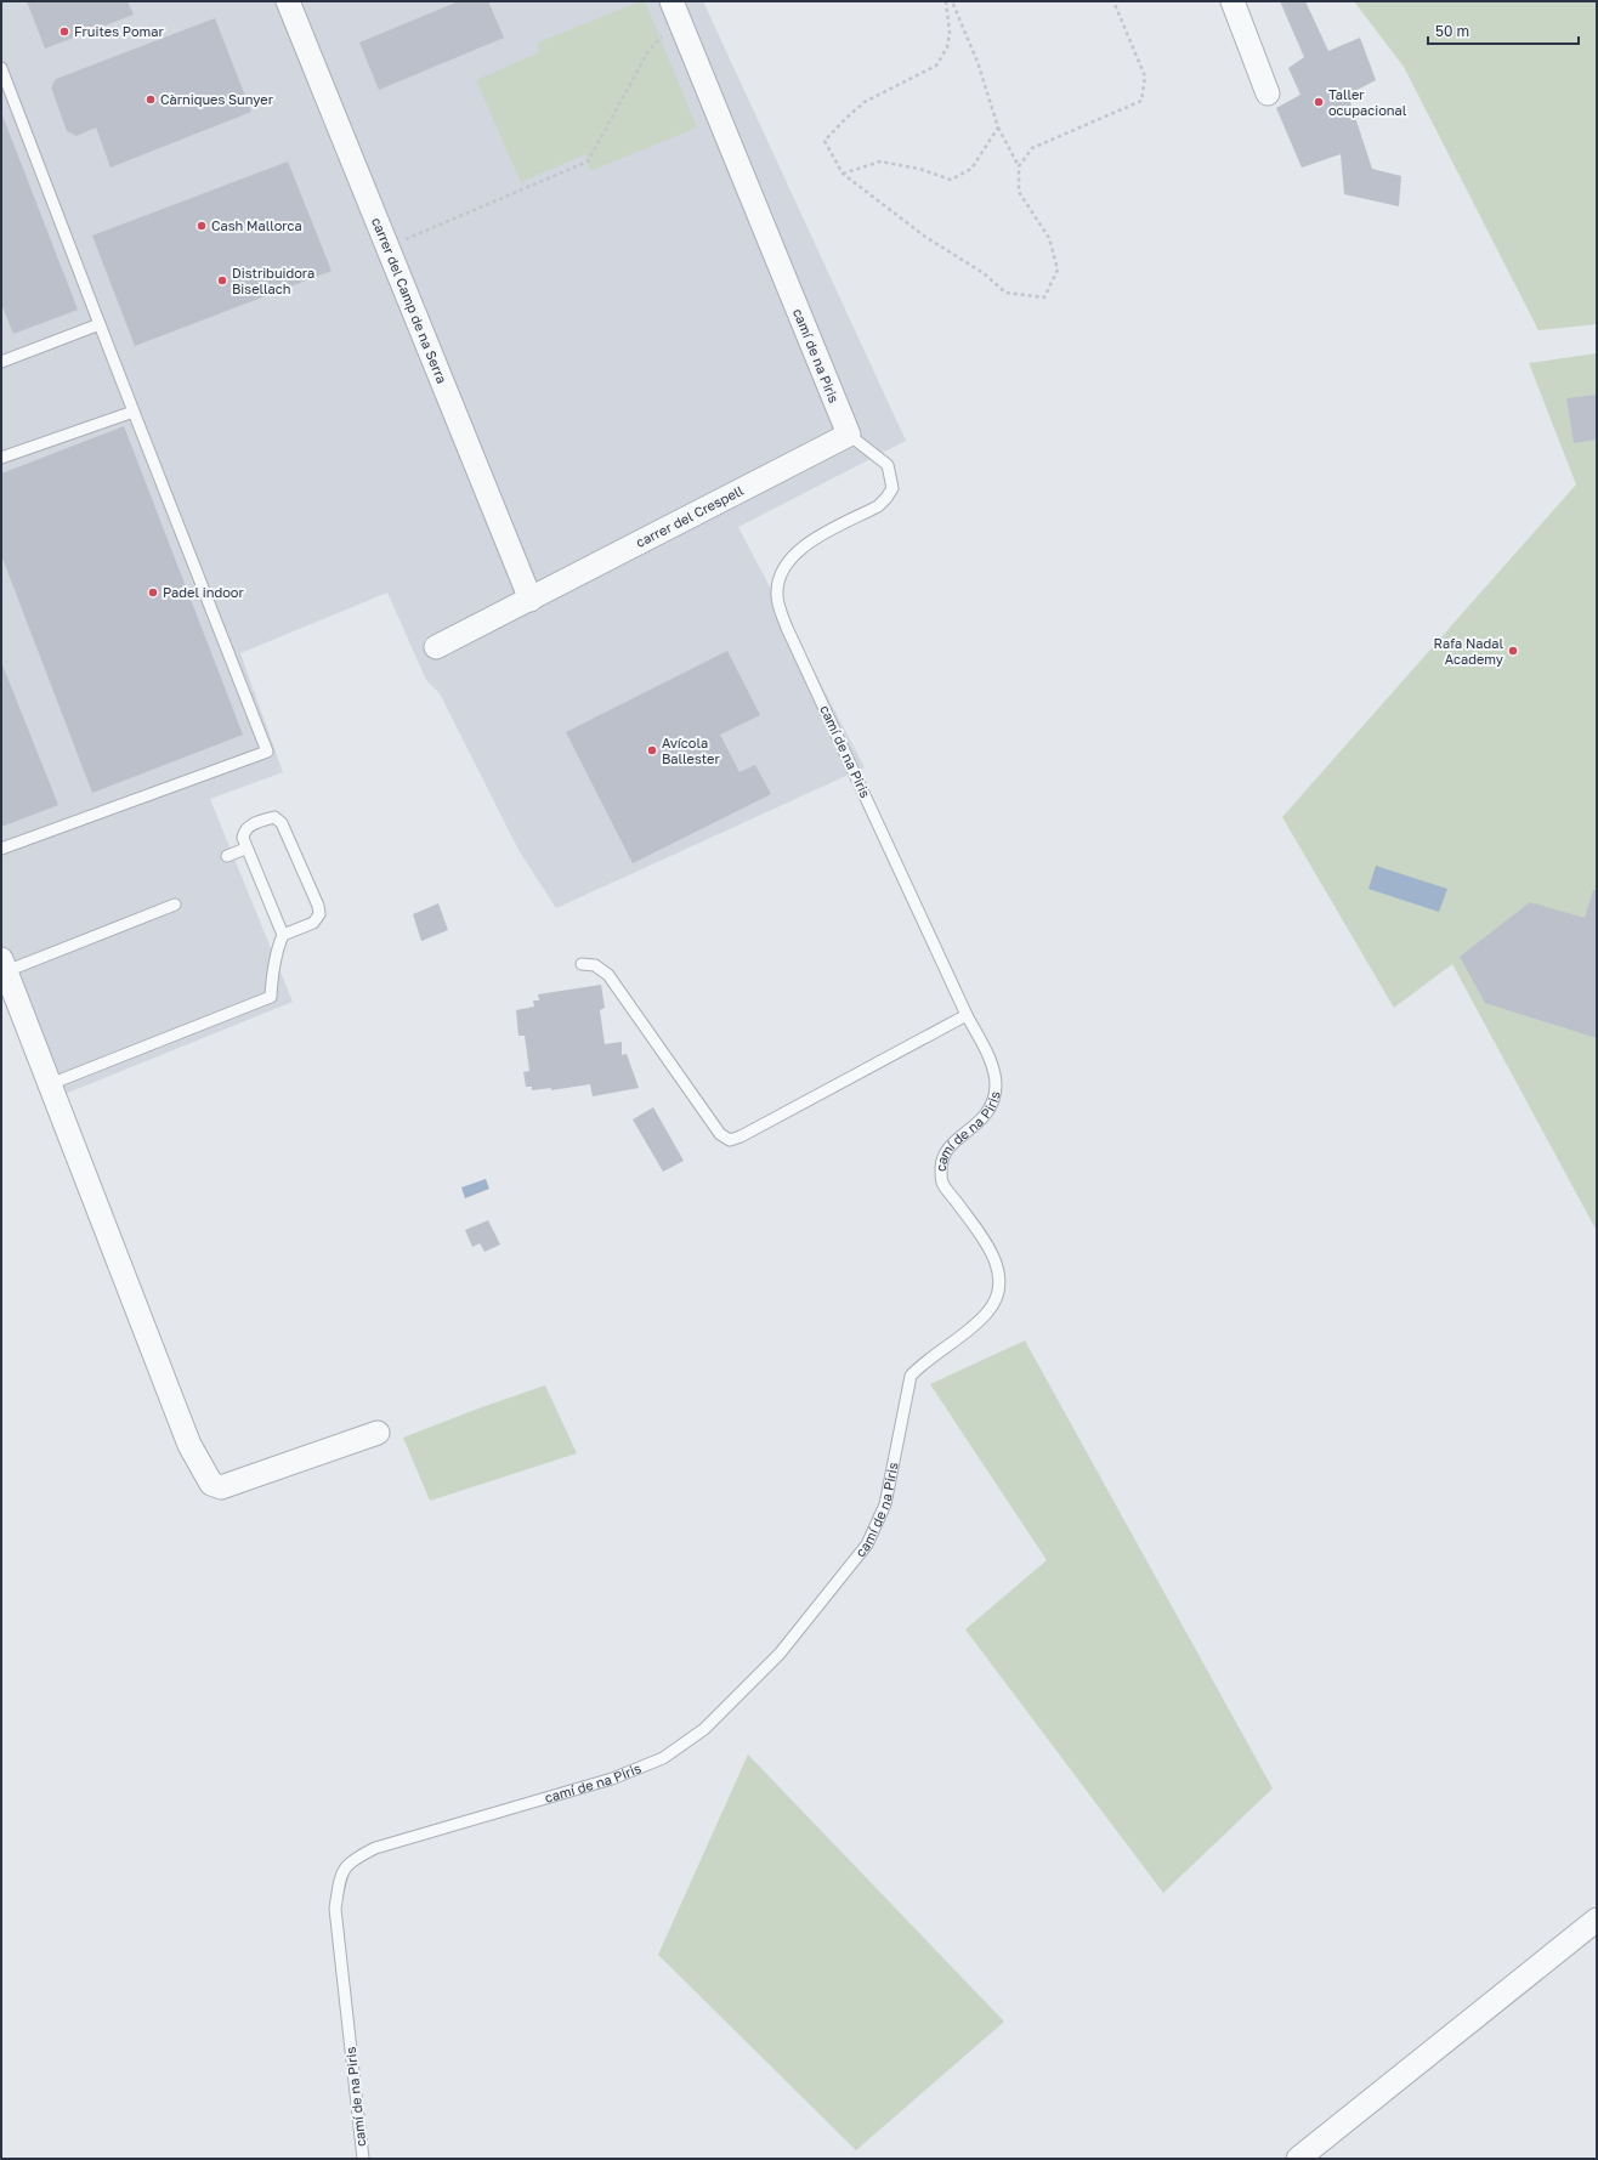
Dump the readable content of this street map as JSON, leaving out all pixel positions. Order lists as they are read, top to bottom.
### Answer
{
  "streets": {
    "street": ["carrer del Camp de na Serra", "camí de na Piris", "carrer del Crespell"]
  },
  "crossings": [
    ["carrer del Camp de na Serra", "carrer del Crespell"],
    ["camí de na Piris", "carrer del Crespell"]
  ],
  "places": [
    "Fruites Pomar",
    "Càrniques Sunyer",
    "Taller ocupacional",
    "Cash Mallorca",
    "Distribuidora Bisellach",
    "Padel indoor",
    "Rafa Nadal Academy",
    "Avícola Ballester"
  ],
  "scale_bar": "50 m"
}
